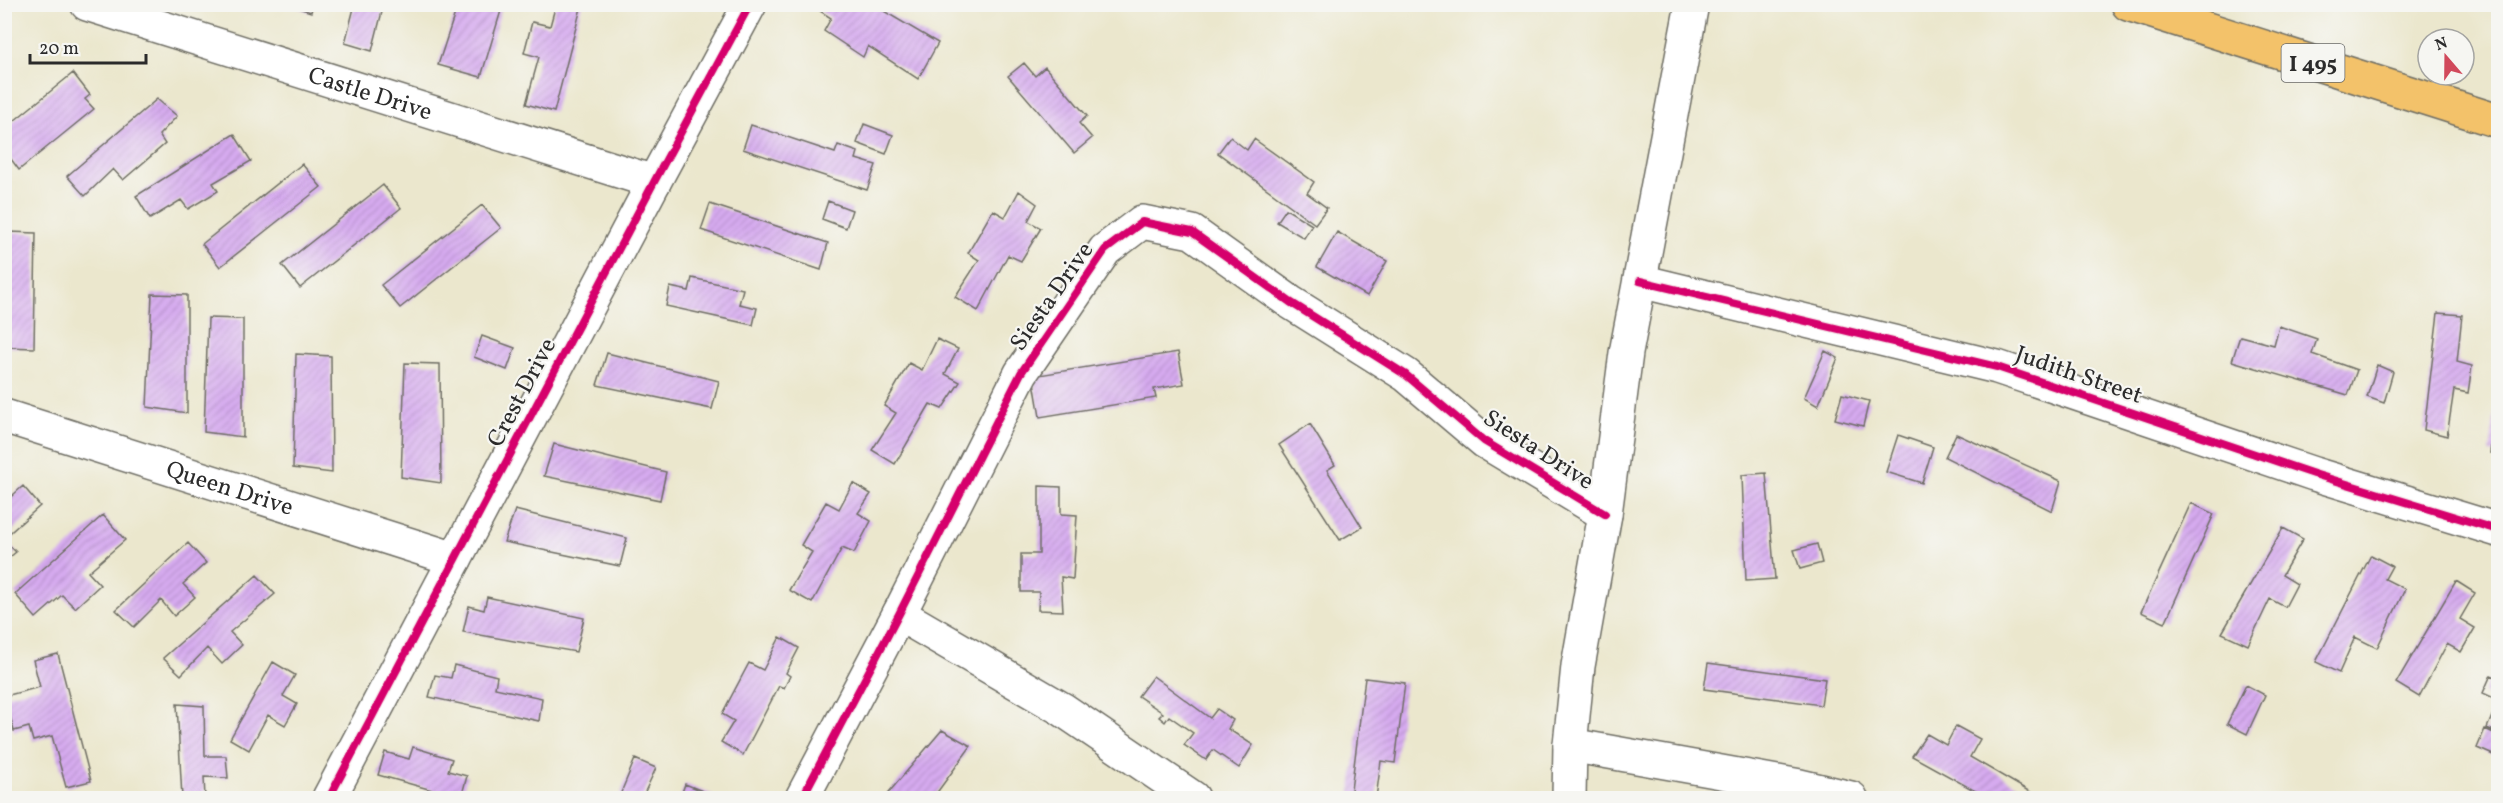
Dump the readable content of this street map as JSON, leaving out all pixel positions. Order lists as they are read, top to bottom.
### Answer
{
  "streets": {
    "highway": ["I 495"],
    "street": [
      "Castle Drive",
      "Siesta Drive",
      "Judith Street",
      "Crest Drive",
      "Queen Drive"
    ]
  },
  "crossings": [
    ["Castle Drive", "Crest Drive"],
    ["Crest Drive", "Queen Drive"]
  ],
  "scale_bar": "20 m",
  "north": "top"
}
